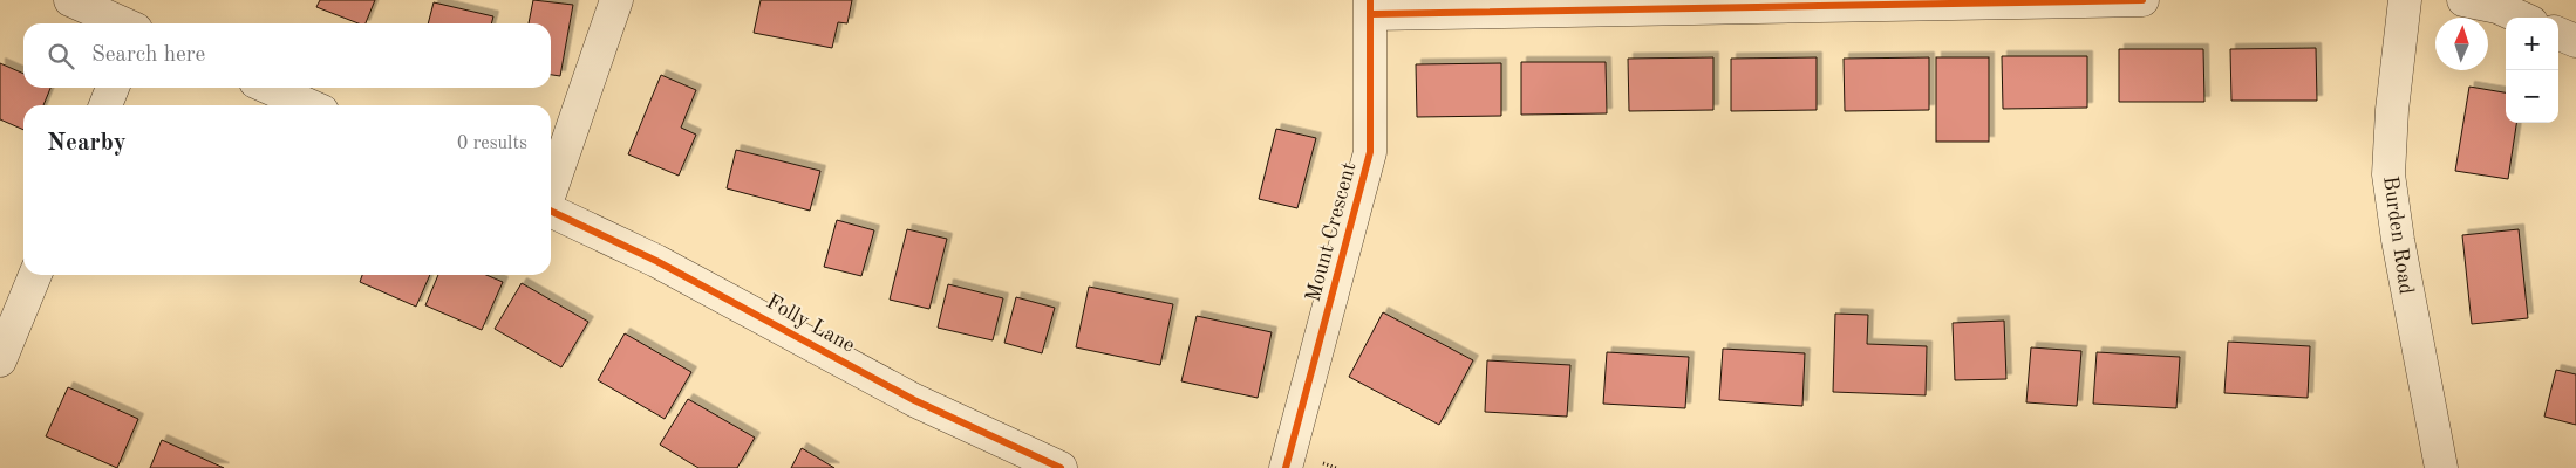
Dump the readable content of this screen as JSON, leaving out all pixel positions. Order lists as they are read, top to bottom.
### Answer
{
  "streets": {
    "street": ["Mount Crescent", "Burden Road", "Folly Lane"]
  },
  "north": "top",
  "page": {
    "map_buttons": ["+", "−"],
    "search": "Search here",
    "heading": ["Nearby", "0 results"]
  }
}
